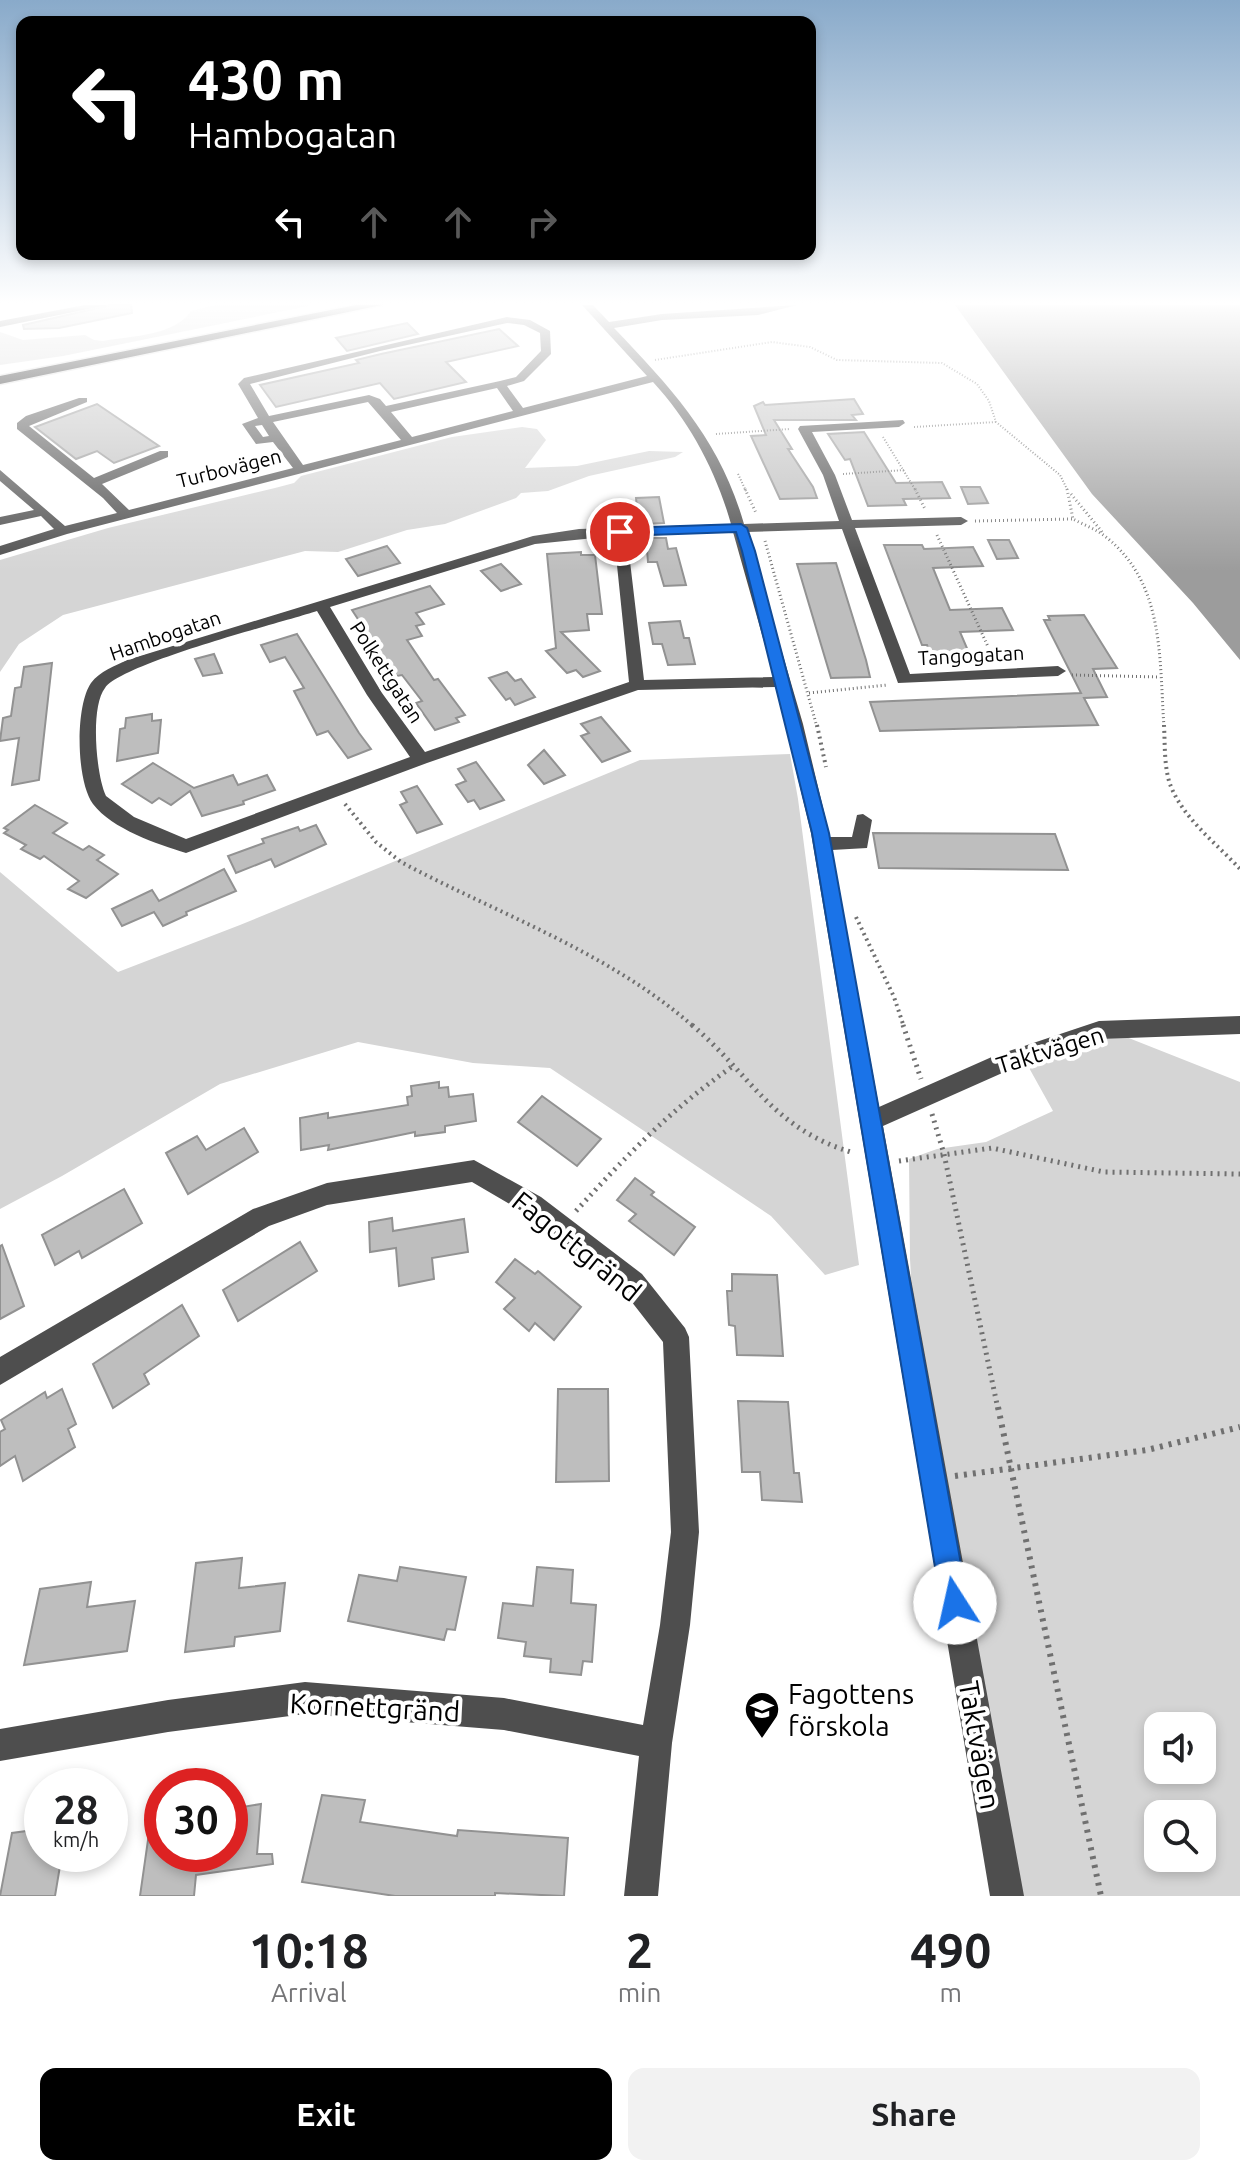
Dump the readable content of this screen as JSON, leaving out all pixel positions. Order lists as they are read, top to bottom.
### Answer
{
  "streets": {
    "street": [
      "Turbovägen",
      "Hambogatan",
      "Tangogatan",
      "Polkettgatan",
      "Taktvägen",
      "Fagottgränd",
      "Kornettgränd"
    ]
  },
  "crossings": [
    ["Hambogatan", "Polkettgatan"],
    ["Hambogatan", "Taktvägen"],
    ["Fagottgränd", "Kornettgränd"]
  ],
  "places": {
    "school or university": ["Fagottens förskola"]
  },
  "page": {
    "turn": ["430 m", "Hambogatan"],
    "speed": "28 km/h",
    "limit": "30",
    "eta": [
      "10:18",
      "Arrival",
      "2",
      "min",
      "490",
      "m"
    ],
    "buttons": ["Exit", "Share"]
  }
}
